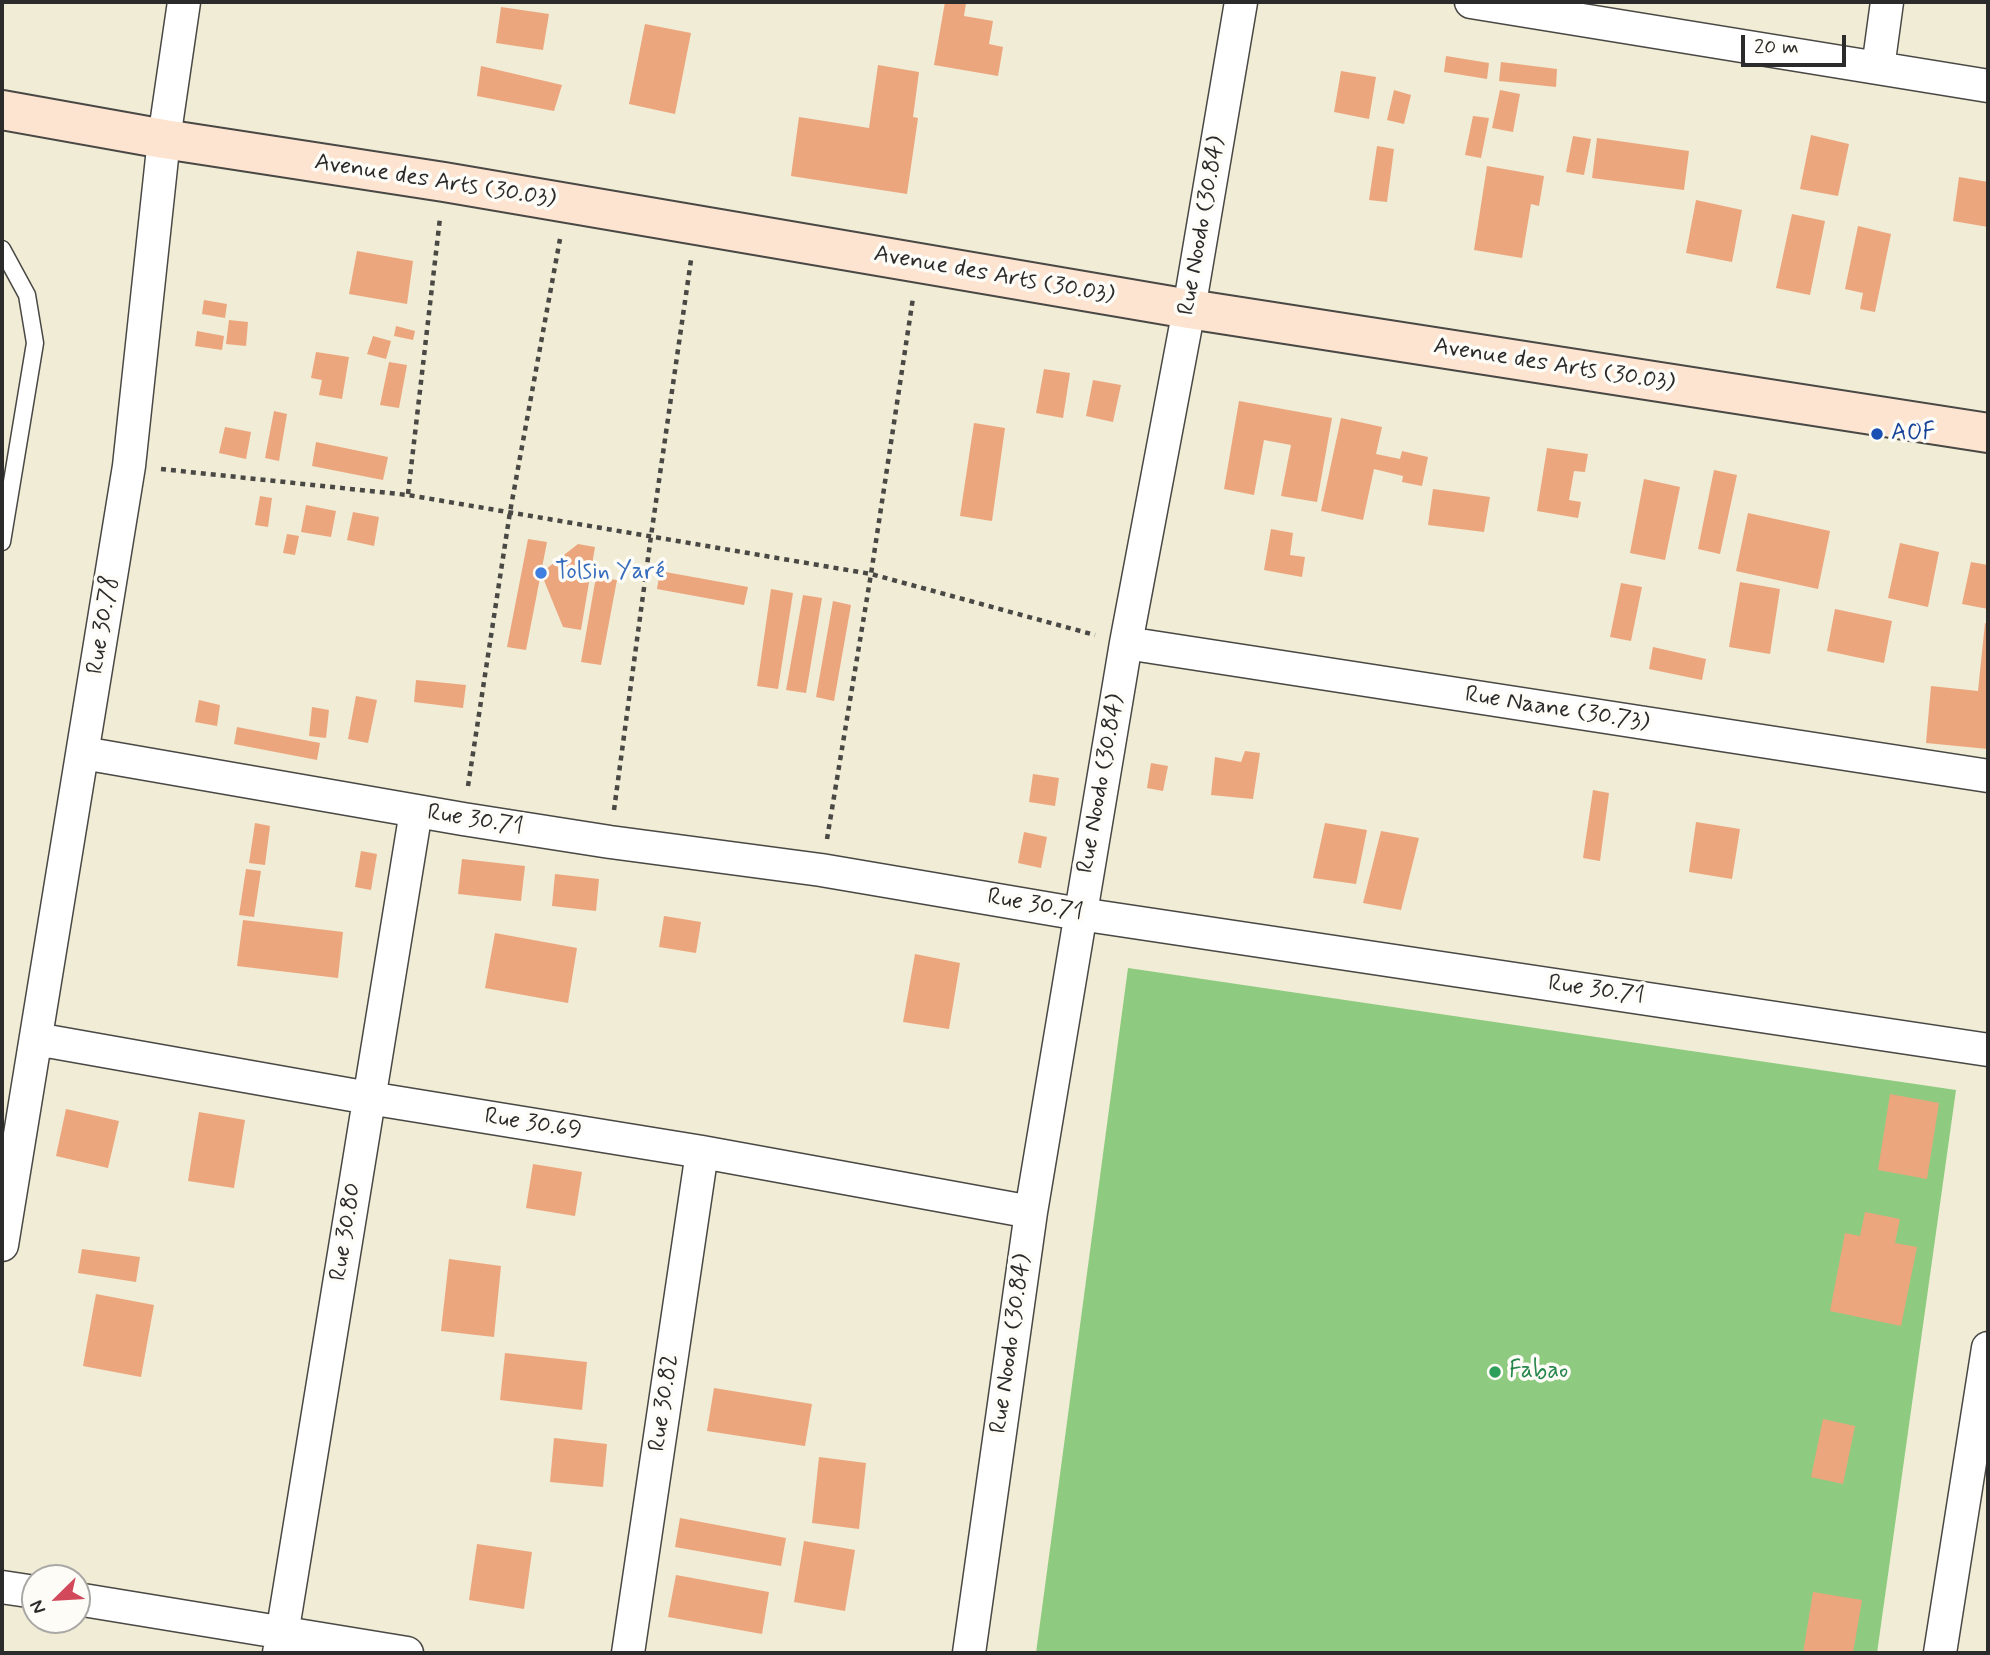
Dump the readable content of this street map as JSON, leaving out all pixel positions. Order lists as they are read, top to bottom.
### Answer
{
  "streets": {
    "street": [
      "Avenue des Arts (30.03)",
      "Rue Noodo (30.84)",
      "Rue 30.78",
      "Rue Naane (30.73)",
      "Rue 30.71",
      "Rue 30.69",
      "Rue 30.80",
      "Rue 30.82"
    ]
  },
  "crossings": [
    ["Avenue des Arts (30.03)", "Rue Noodo (30.84)"],
    ["Avenue des Arts (30.03)", "Rue 30.78"],
    ["Rue Noodo (30.84)", "Rue Naane (30.73)"],
    ["Rue Noodo (30.84)", "Rue 30.71"],
    ["Rue Noodo (30.84)", "Rue 30.69"],
    ["Rue 30.78", "Rue 30.71"],
    ["Rue 30.78", "Rue 30.69"],
    ["Rue 30.71", "Rue 30.80"],
    ["Rue 30.69", "Rue 30.80"],
    ["Rue 30.69", "Rue 30.82"]
  ],
  "places": ["AOF", "Tolsin Yaré", "Fabao"],
  "scale_bar": "20 m",
  "north": "bottom left"
}
